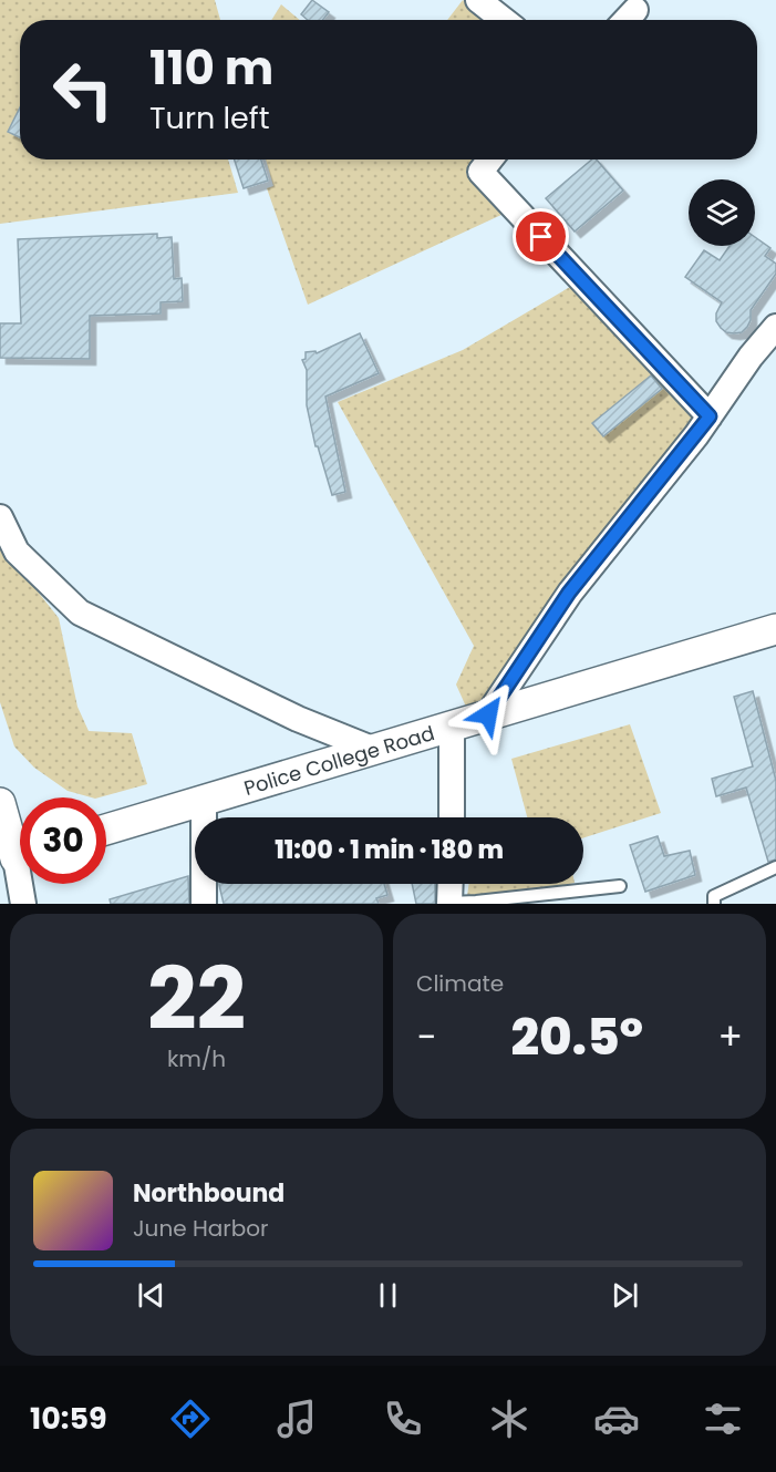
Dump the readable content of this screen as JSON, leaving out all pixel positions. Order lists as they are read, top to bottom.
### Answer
{
  "streets": {
    "street": ["Police College Road"]
  },
  "page": {
    "turn": ["110 m", "Turn left"],
    "limit": "30",
    "trip": "11:00 · 1 min · 180 m",
    "tile": [
      ["22", "km/h"],
      "Climate"
    ],
    "heat": ["−", "20.5°", "+"],
    "song": ["Northbound", "June Harbor"],
    "tabs": "10:59"
  }
}
